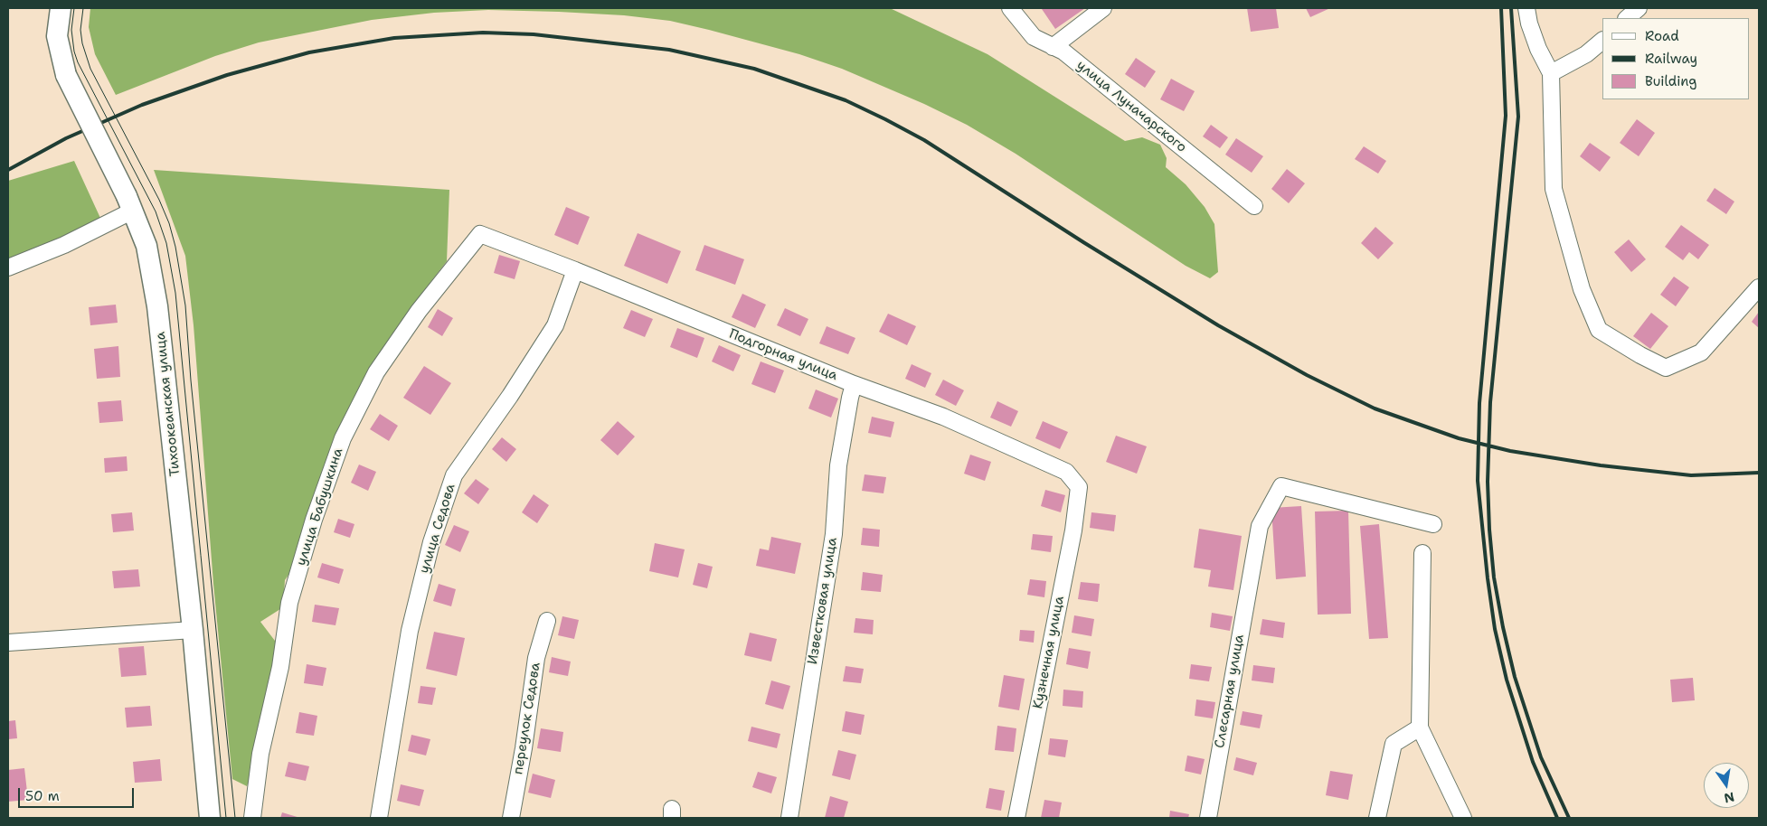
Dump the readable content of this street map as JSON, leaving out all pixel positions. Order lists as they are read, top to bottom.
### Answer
{
  "streets": {
    "main road": ["Тихоокеанская улица"],
    "street": [
      "улица Луначарского",
      "Подгорная улица",
      "улица Бабушкина",
      "улица Седова",
      "Известковая улица",
      "Кузнечная улица",
      "Слесарная улица",
      "переулок Седова"
    ]
  },
  "crossings": [
    ["Подгорная улица", "улица Бабушкина"],
    ["Подгорная улица", "улица Седова"],
    ["Подгорная улица", "Известковая улица"],
    ["Подгорная улица", "Кузнечная улица"]
  ],
  "legend": ["Road", "Railway", "Building"],
  "scale_bar": "50 m",
  "north": "bottom"
}
